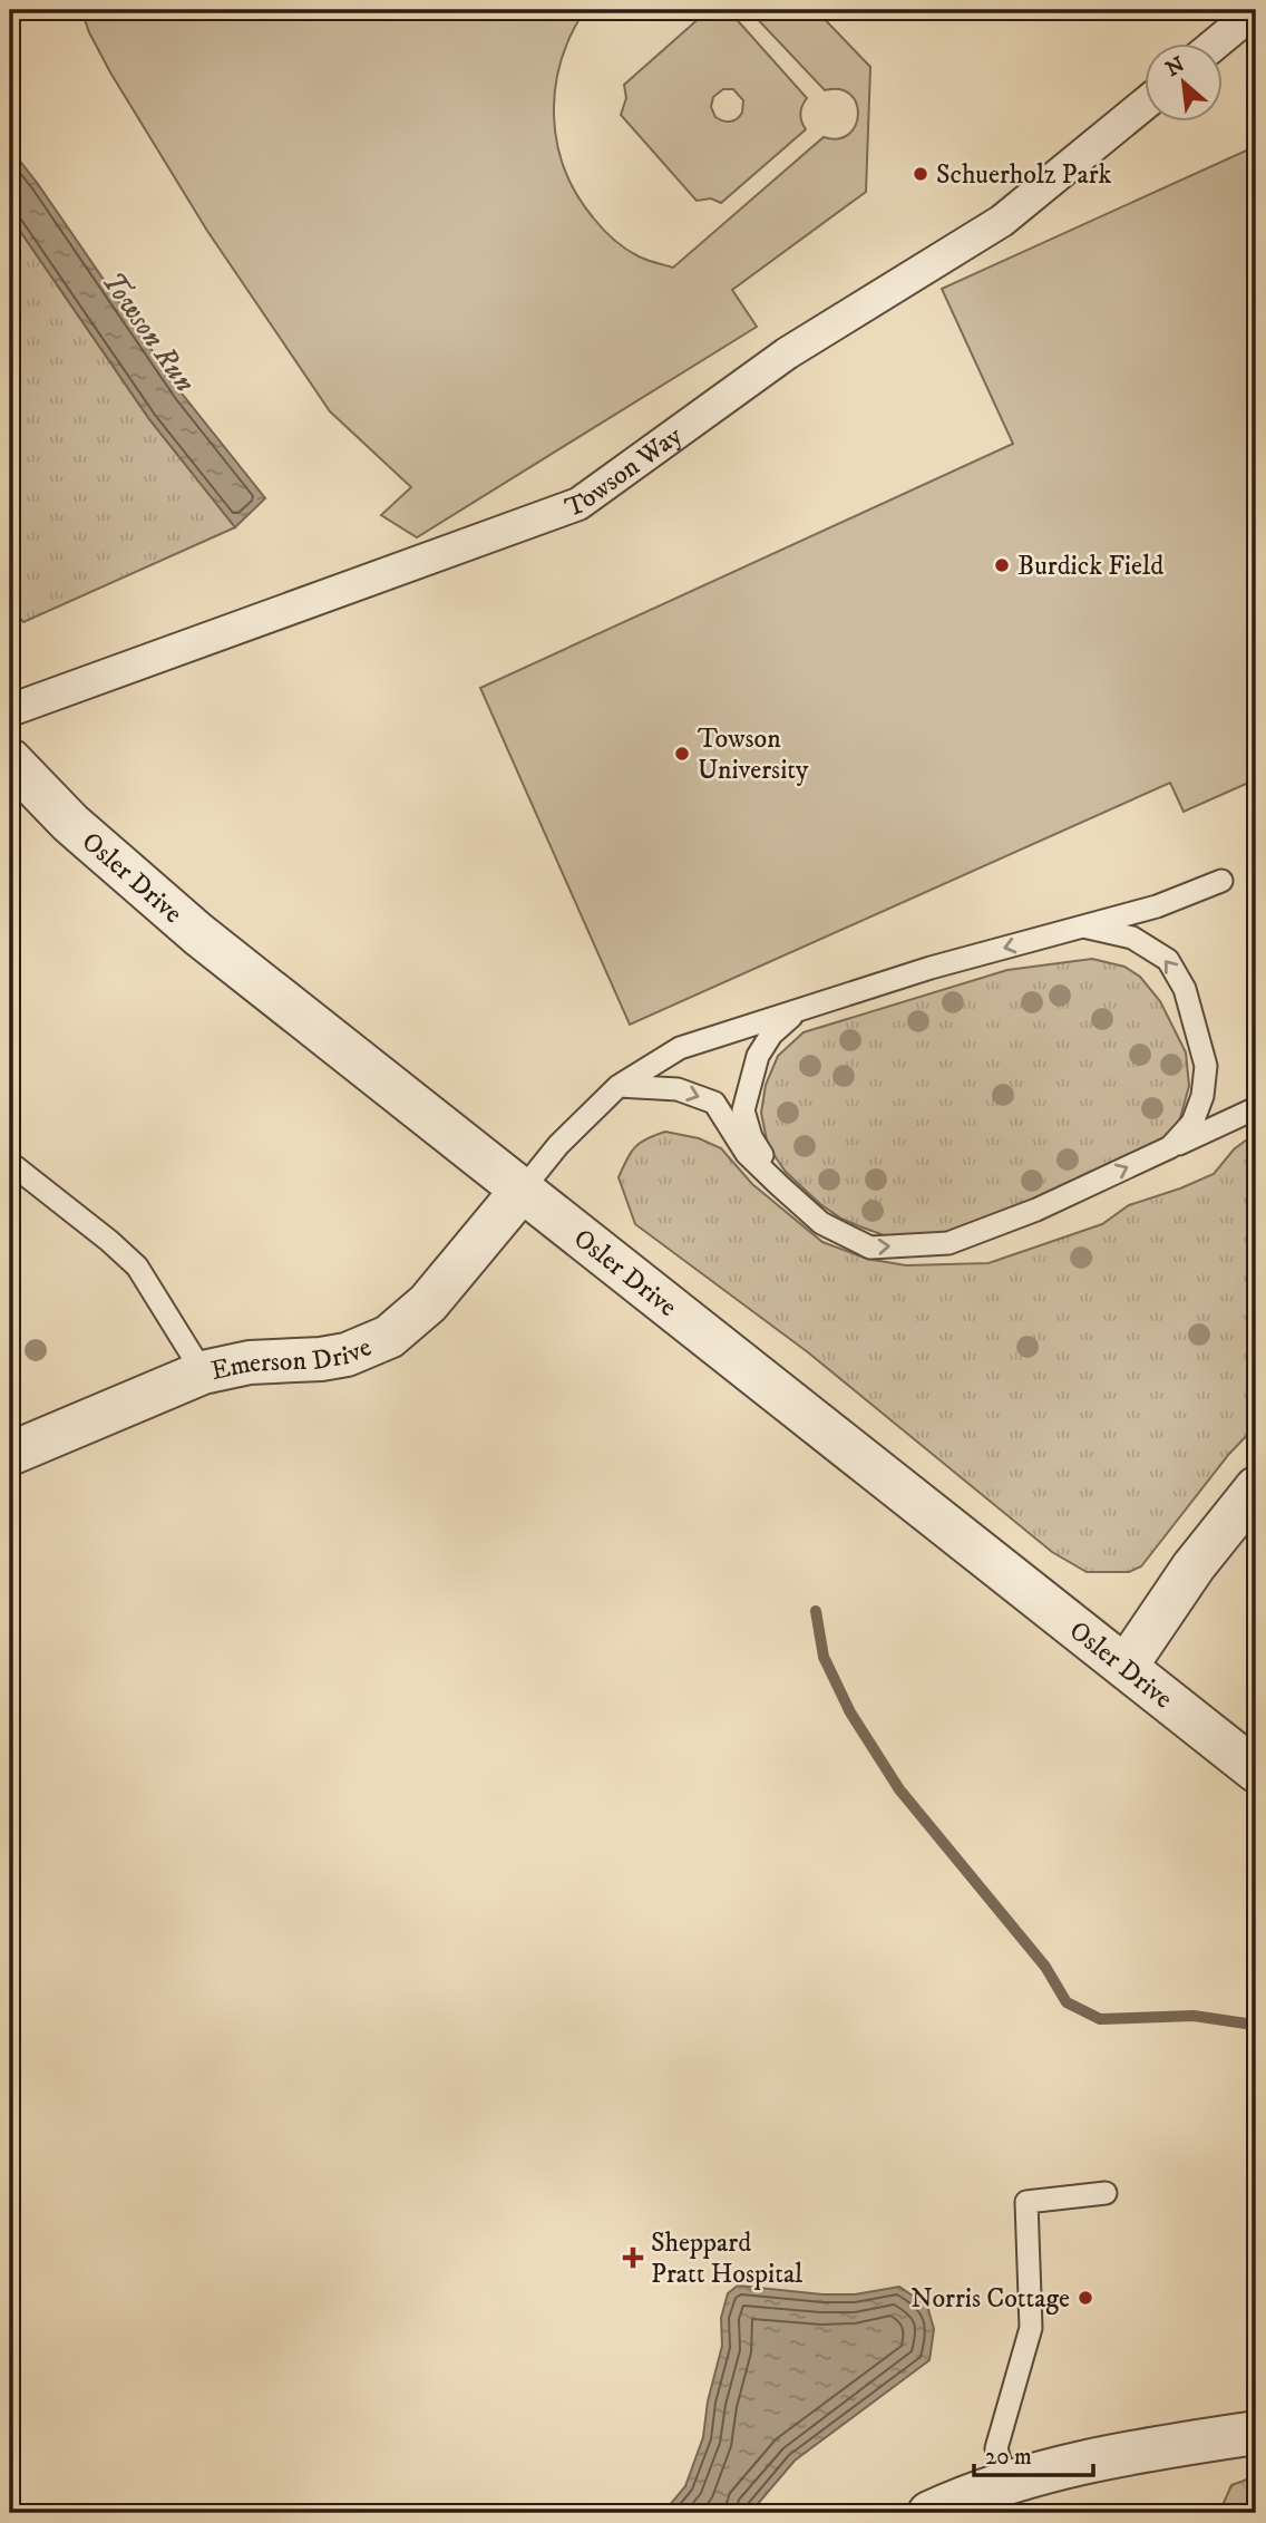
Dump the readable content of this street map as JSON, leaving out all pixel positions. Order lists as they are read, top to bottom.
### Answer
{
  "streets": {
    "street": ["Towson Way", "Osler Drive", "Emerson Drive"]
  },
  "crossings": [
    ["Osler Drive", "Emerson Drive"]
  ],
  "water": ["Towson Run"],
  "places": {
    "other": [
      "Schuerholz Park",
      "Burdick Field",
      "Towson University",
      "Norris Cottage"
    ],
    "health": ["Sheppard Pratt Hospital"]
  },
  "scale_bar": "20 m",
  "north": "top left"
}
